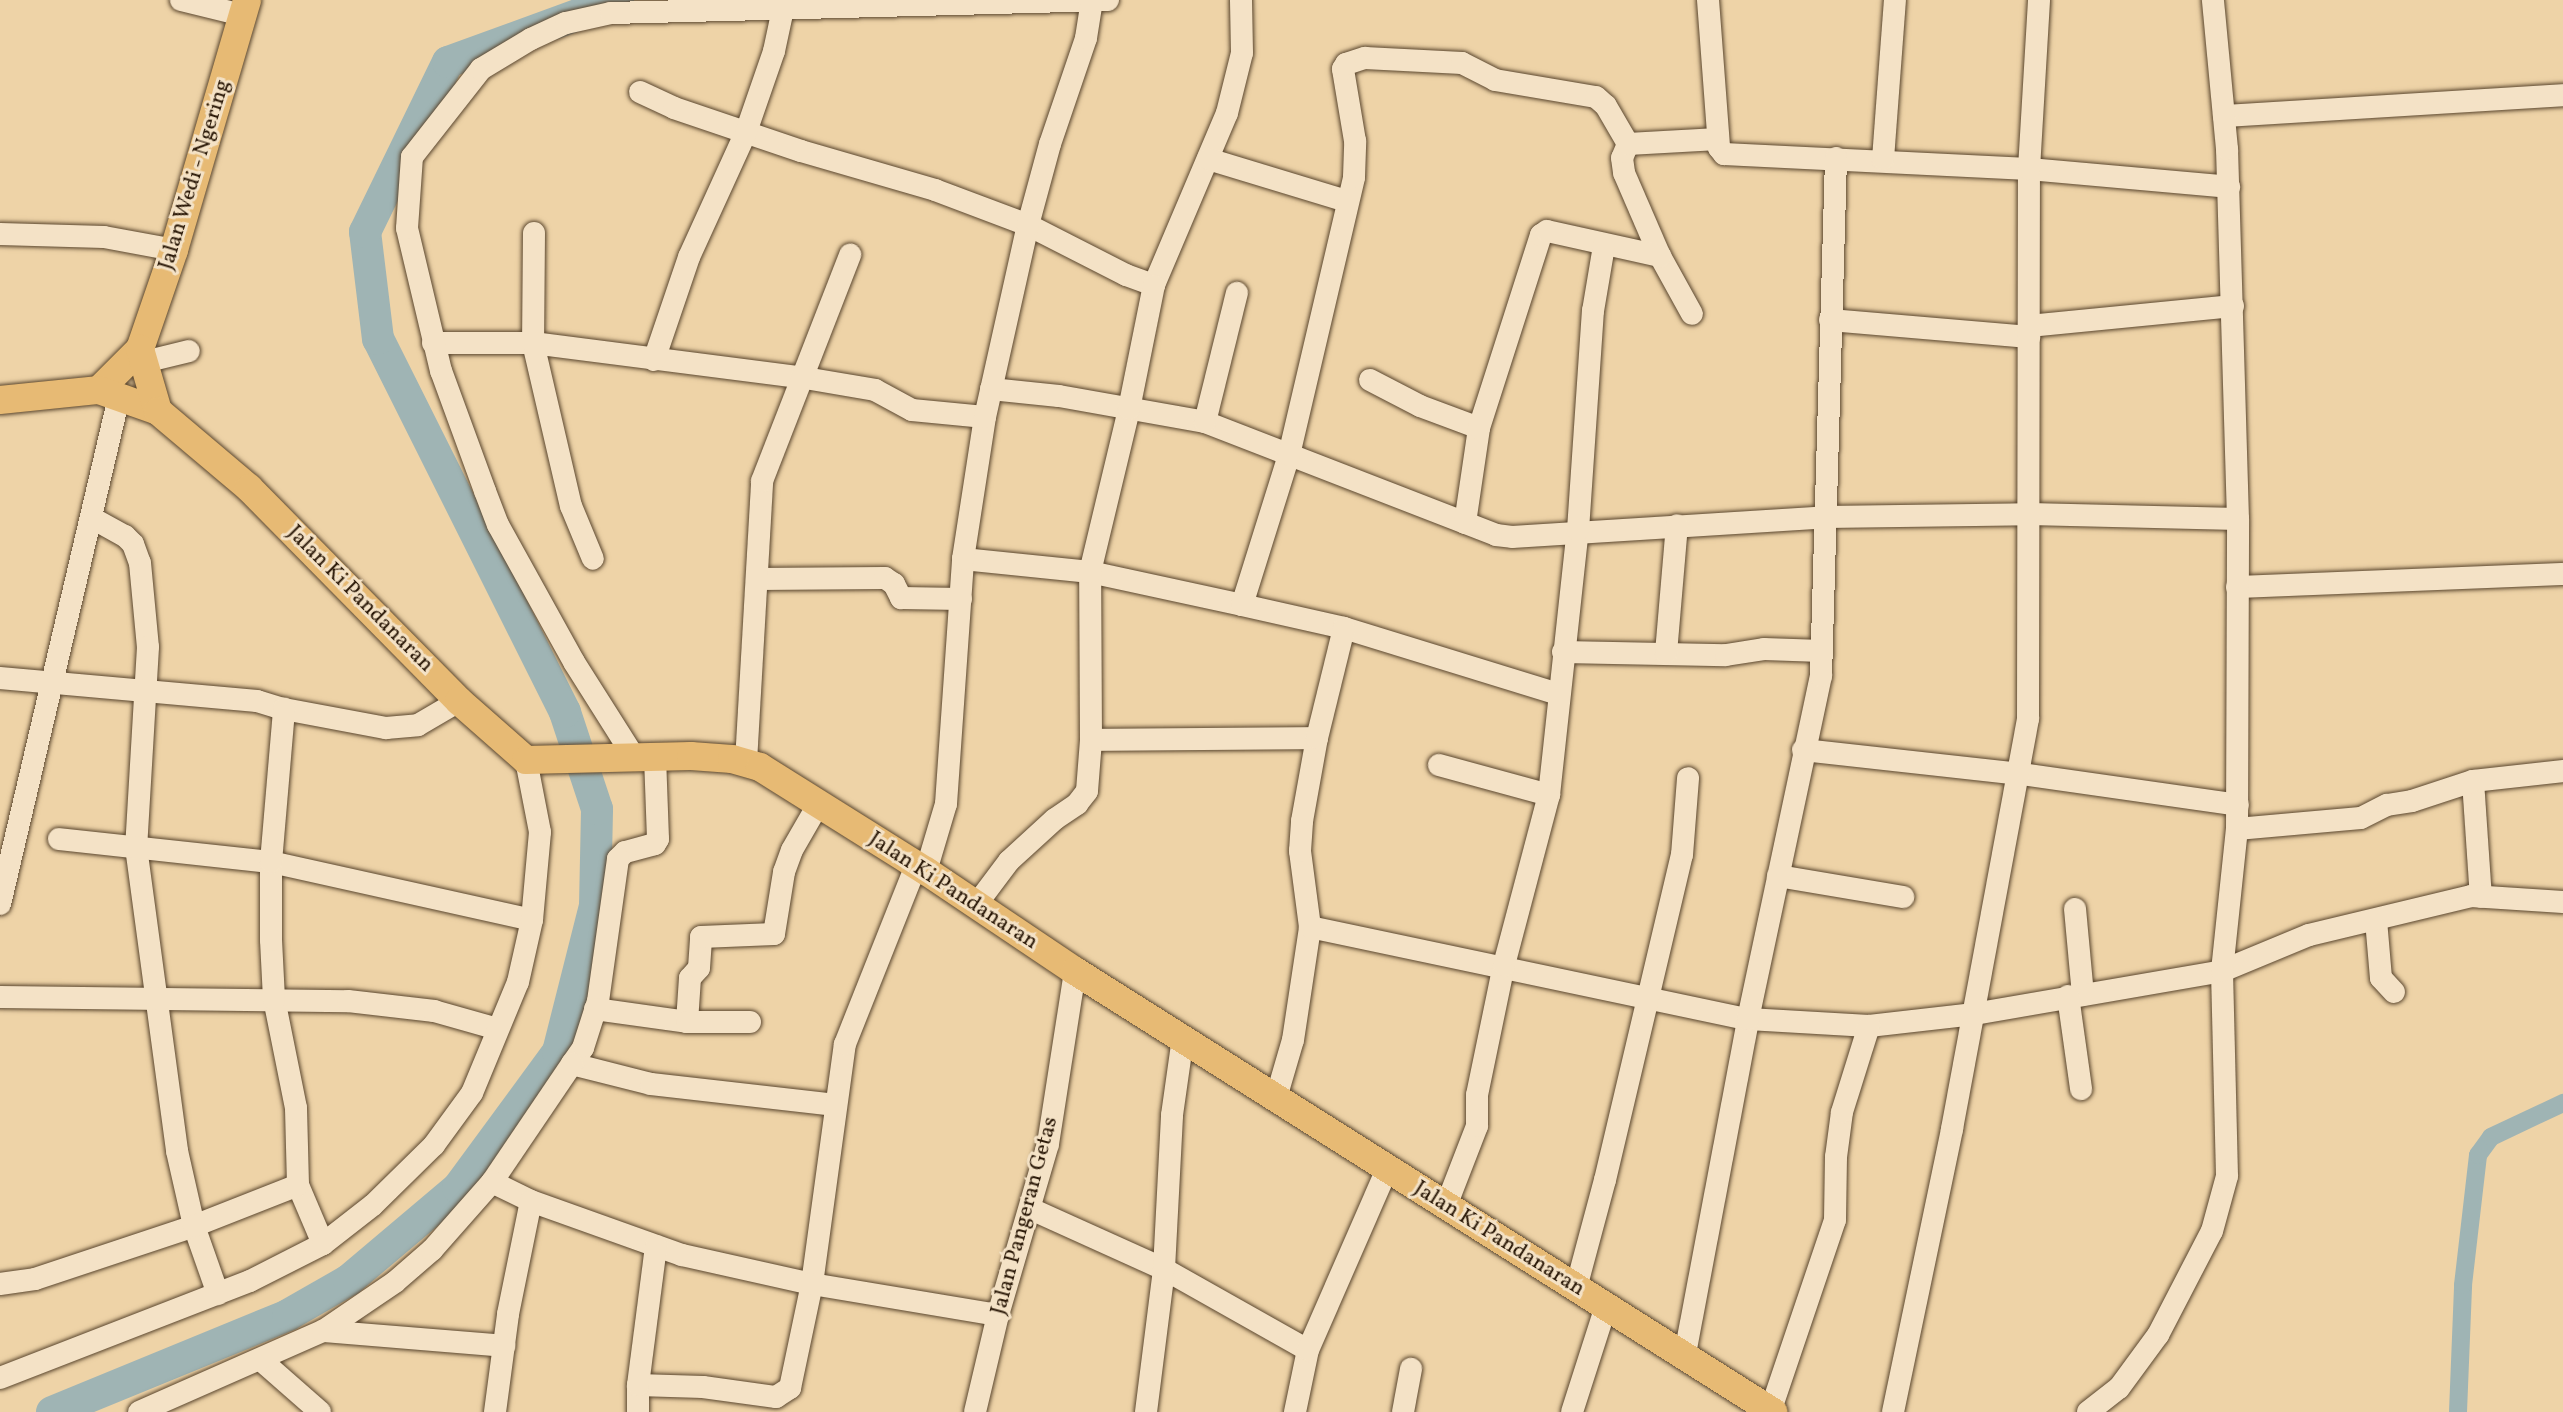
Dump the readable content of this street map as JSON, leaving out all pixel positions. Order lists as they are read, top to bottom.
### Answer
{
  "streets": {
    "main road": ["Jalan Wedi - Ngering", "Jalan Ki Pandanaran"],
    "street": ["Jalan Pangeran Getas"]
  },
  "crossings": [
    ["Jalan Ki Pandanaran", "Jalan Pangeran Getas"]
  ]
}
